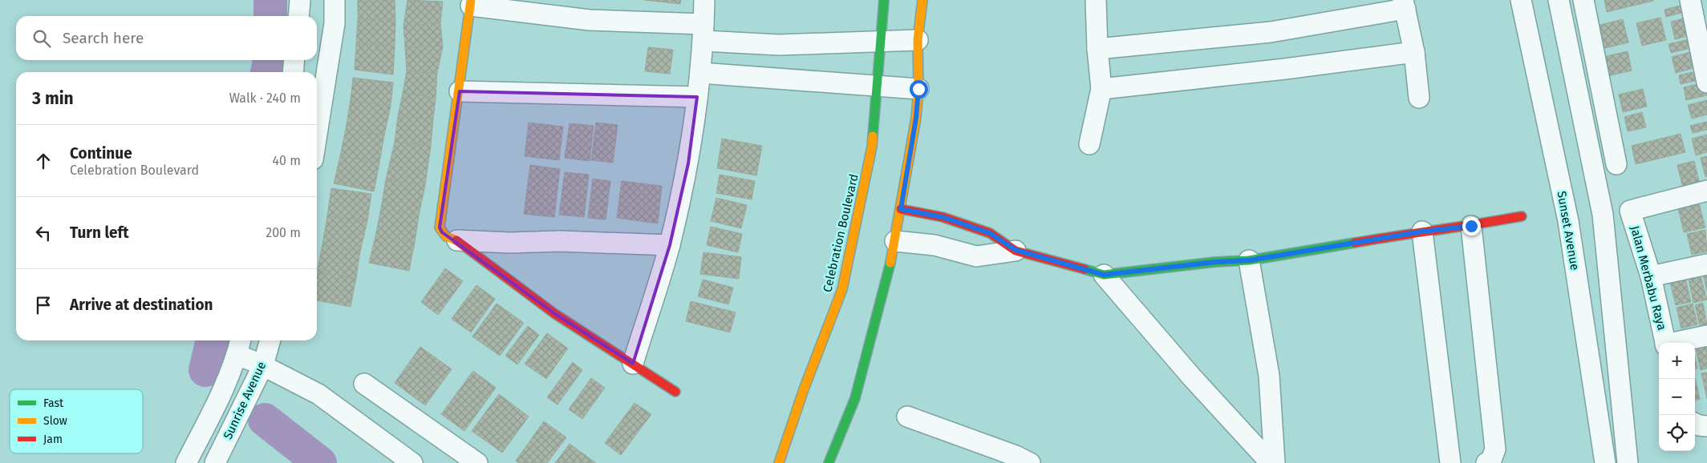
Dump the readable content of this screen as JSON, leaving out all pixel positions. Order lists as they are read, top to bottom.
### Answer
{
  "streets": {
    "street": [
      "Sunset Avenue",
      "Celebration Boulevard",
      "Jalan Merbabu Raya",
      "Sunrise Avenue"
    ]
  },
  "legend": ["Fast", "Slow", "Jam"],
  "page": {
    "search": "Search here",
    "heading": ["3 min", "Walk · 240 m"],
    "list": [
      ["Continue", "Celebration Boulevard", "40 m"],
      ["Turn left", "200 m"],
      "Arrive at destination"
    ],
    "map_buttons": ["+", "−"]
  }
}
